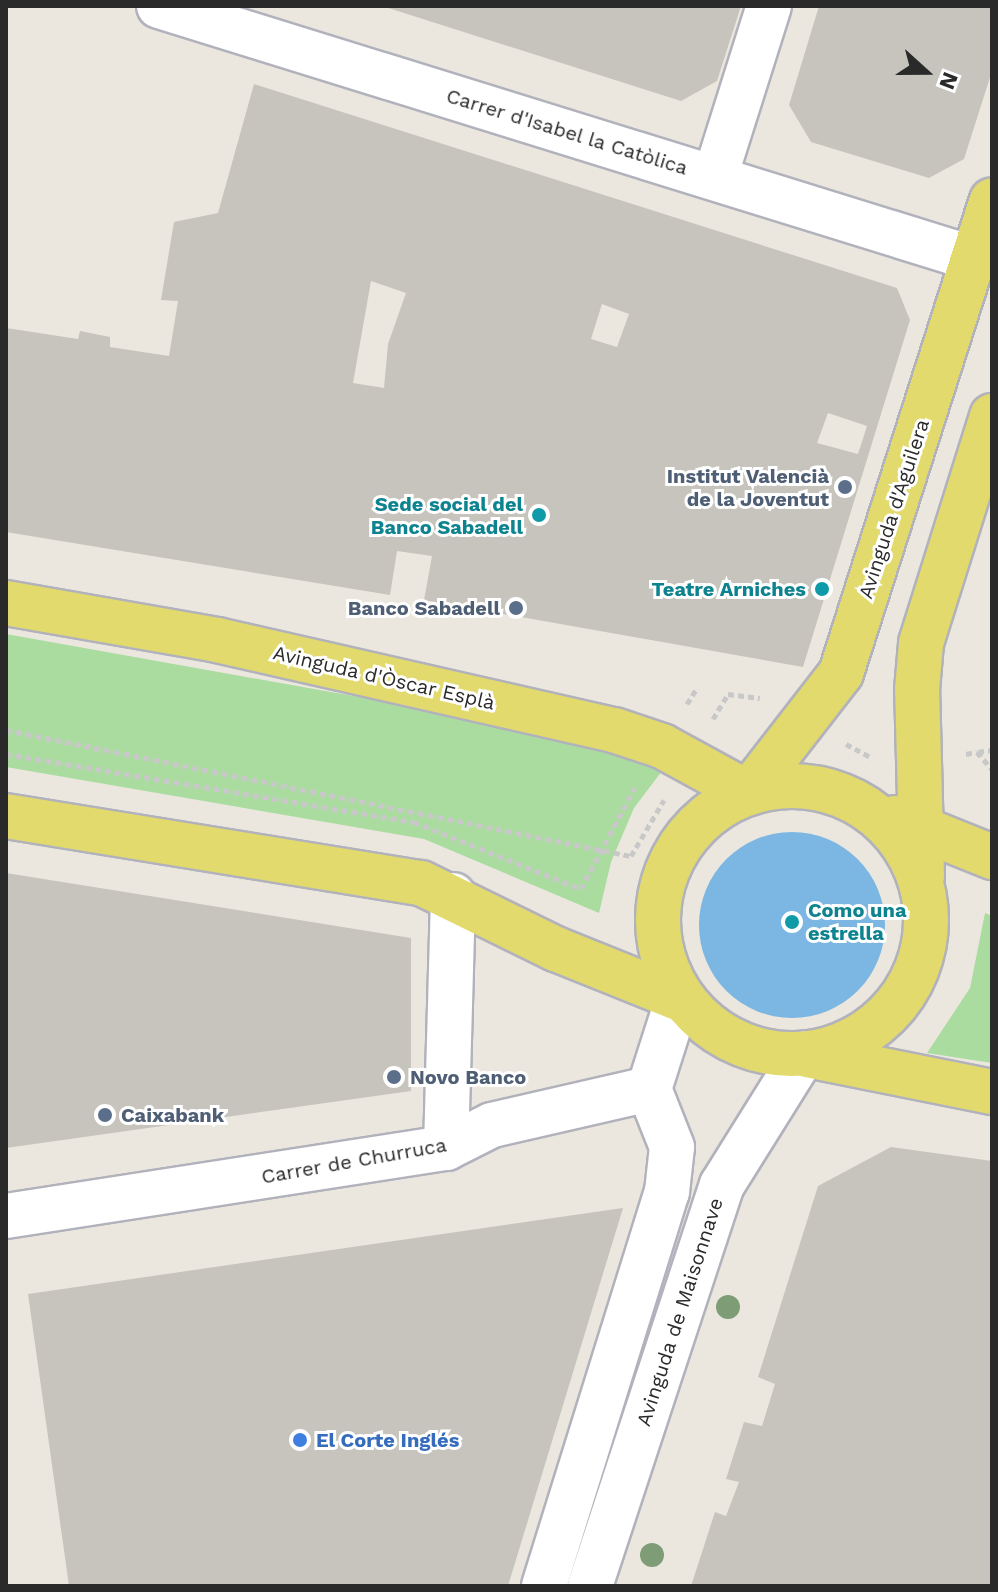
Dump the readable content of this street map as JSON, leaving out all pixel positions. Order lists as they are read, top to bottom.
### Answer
{
  "streets": {
    "main road": ["Avinguda d'Aguilera", "Avinguda d'Òscar Esplà"],
    "street": ["Carrer d'Isabel la Catòlica", "Carrer de Churruca", "Avinguda de Maisonnave"]
  },
  "crossings": [
    ["Carrer d'Isabel la Catòlica", "Avinguda d'Aguilera"],
    ["Avinguda d'Aguilera", "Avinguda d'Òscar Esplà"],
    ["Avinguda d'Aguilera", "Avinguda de Maisonnave"],
    ["Avinguda d'Òscar Esplà", "Avinguda de Maisonnave"]
  ],
  "places": [
    "Institut Valencià de la Joventut",
    "Sede social del Banco Sabadell",
    "Teatre Arniches",
    "Banco Sabadell",
    "Como una estrella",
    "Novo Banco",
    "Caixabank",
    "El Corte Inglés"
  ],
  "north": "right"
}
